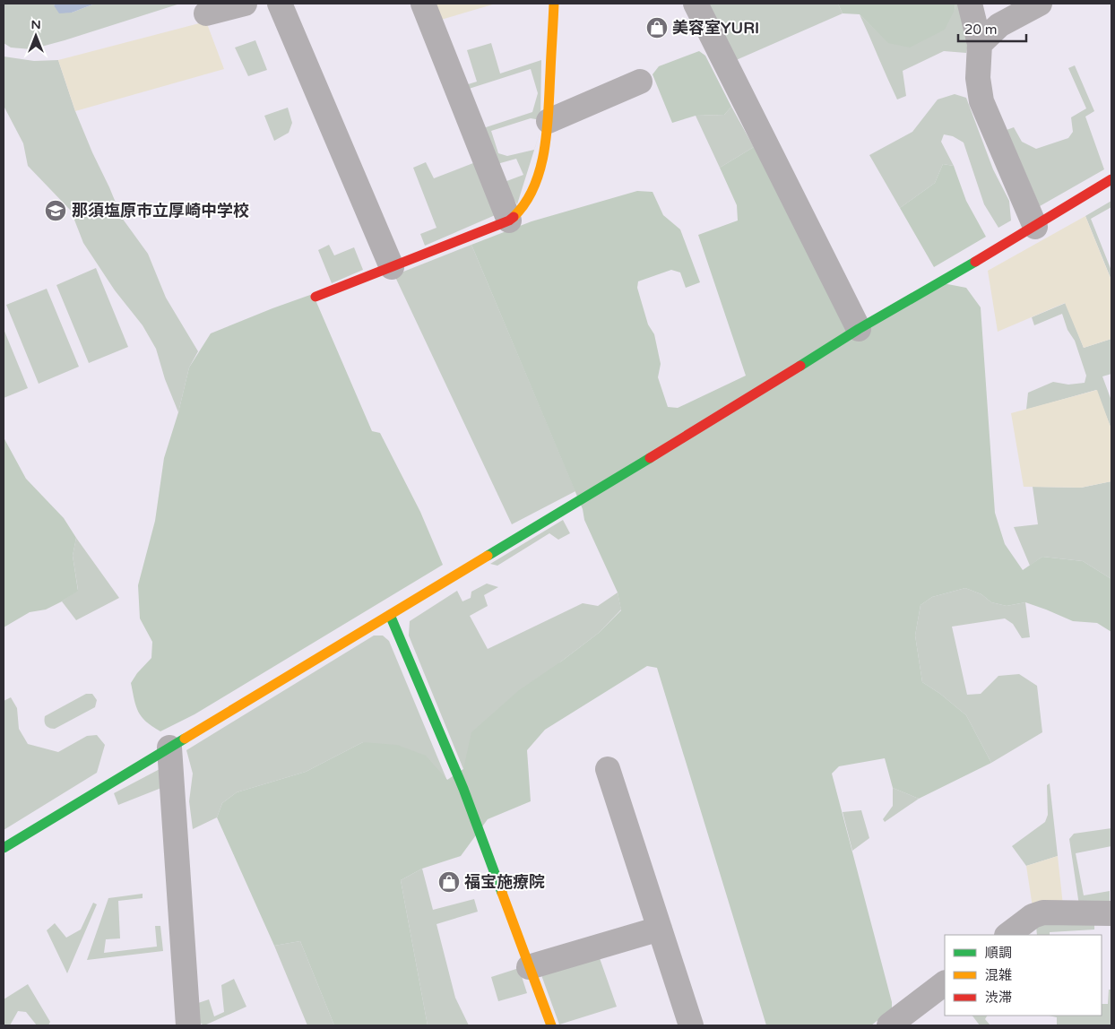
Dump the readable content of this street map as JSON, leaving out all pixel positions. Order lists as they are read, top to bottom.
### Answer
{
  "places": {
    "shop": ["美容室YURI", "福宝施療院"],
    "school or university": ["那須塩原市立厚崎中学校"]
  },
  "legend": ["順調", "混雑", "渋滞"],
  "scale_bar": "20 m",
  "north": "top"
}
